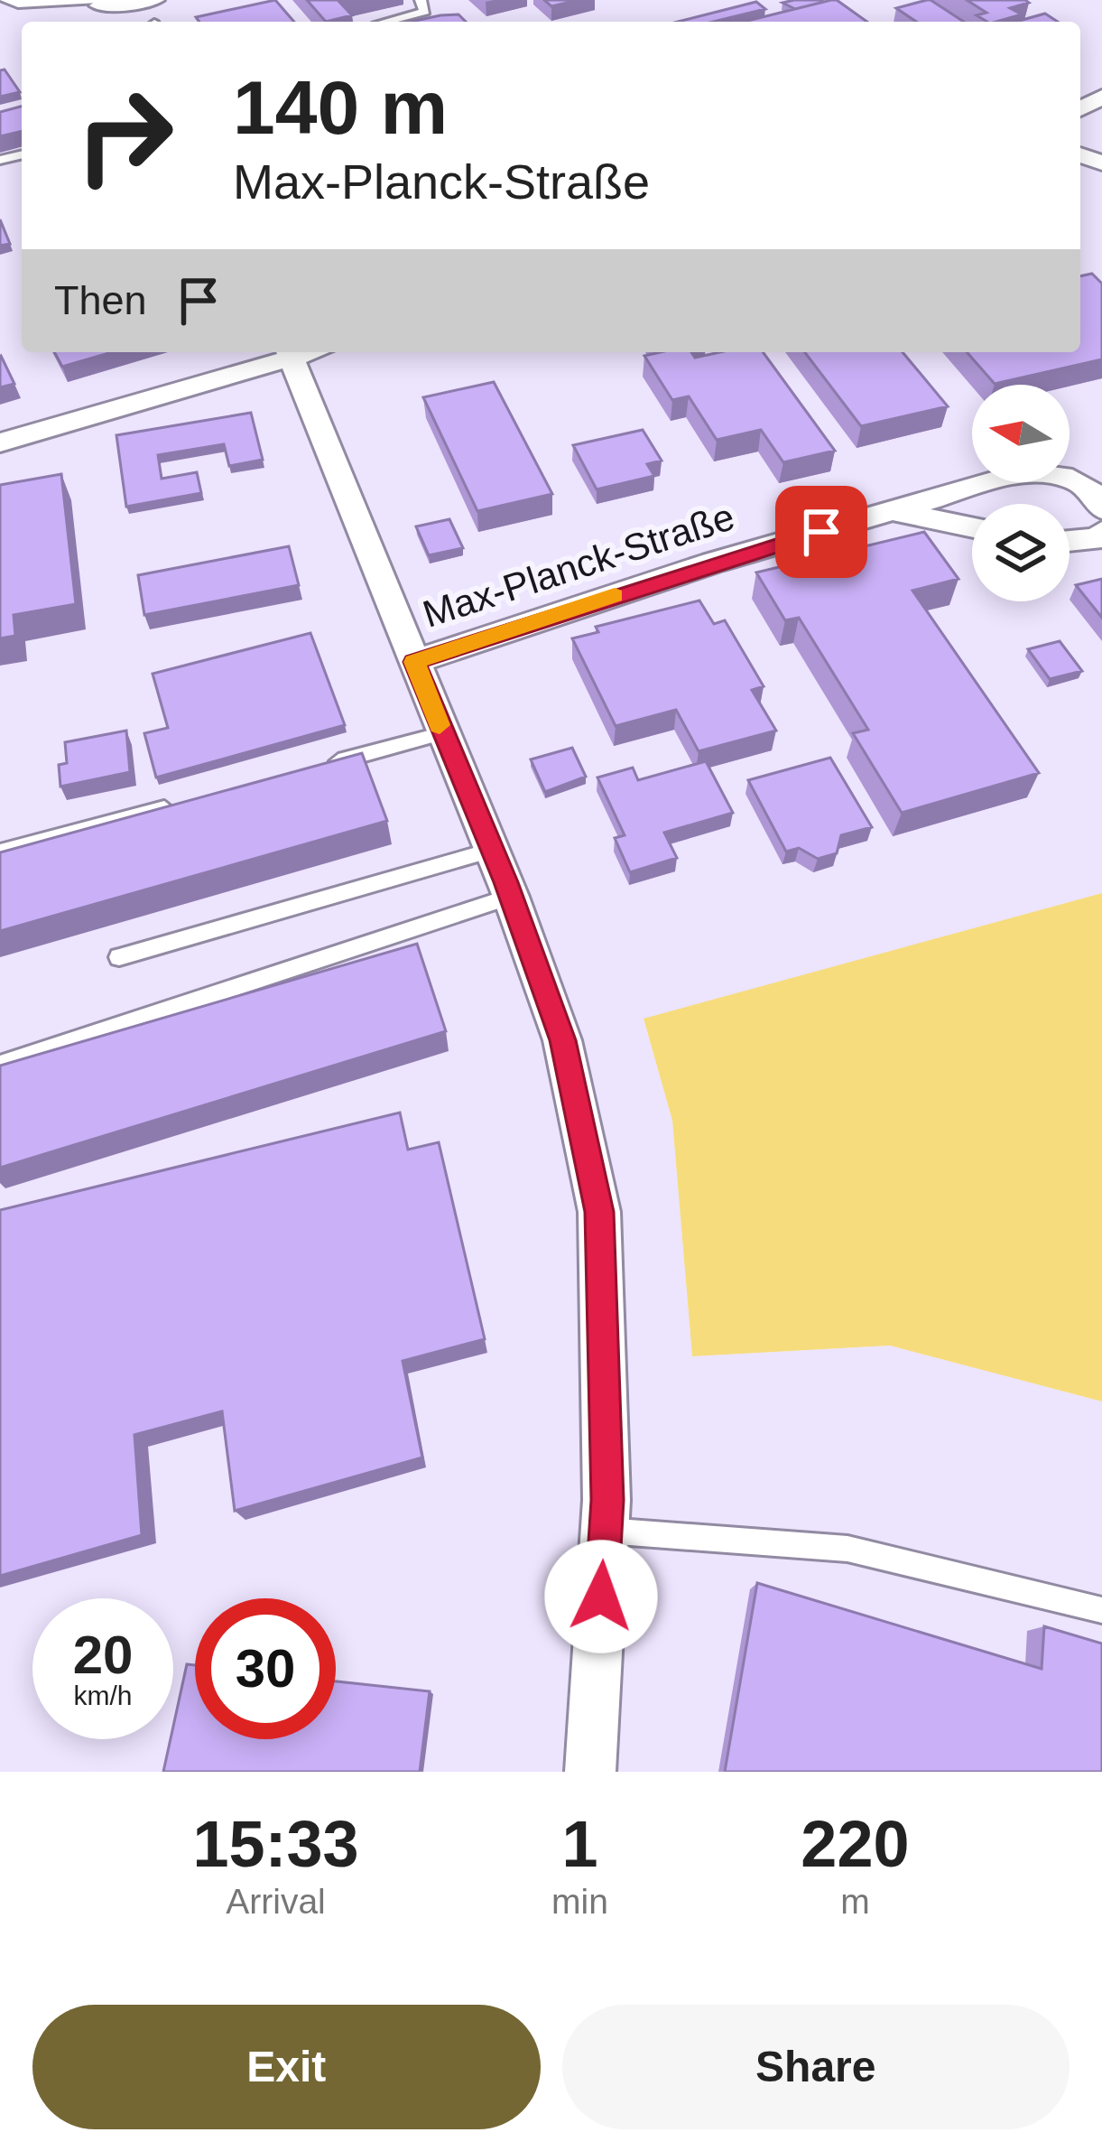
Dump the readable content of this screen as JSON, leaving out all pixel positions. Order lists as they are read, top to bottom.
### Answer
{
  "streets": {
    "street": ["Max-Planck-Straße"]
  },
  "north": "left",
  "page": {
    "turn": ["140 m", "Max-Planck-Straße"],
    "then": "Then",
    "speed": "20 km/h",
    "limit": "30",
    "eta": [
      "15:33",
      "Arrival",
      "1",
      "min",
      "220",
      "m"
    ],
    "buttons": ["Exit", "Share"]
  }
}
